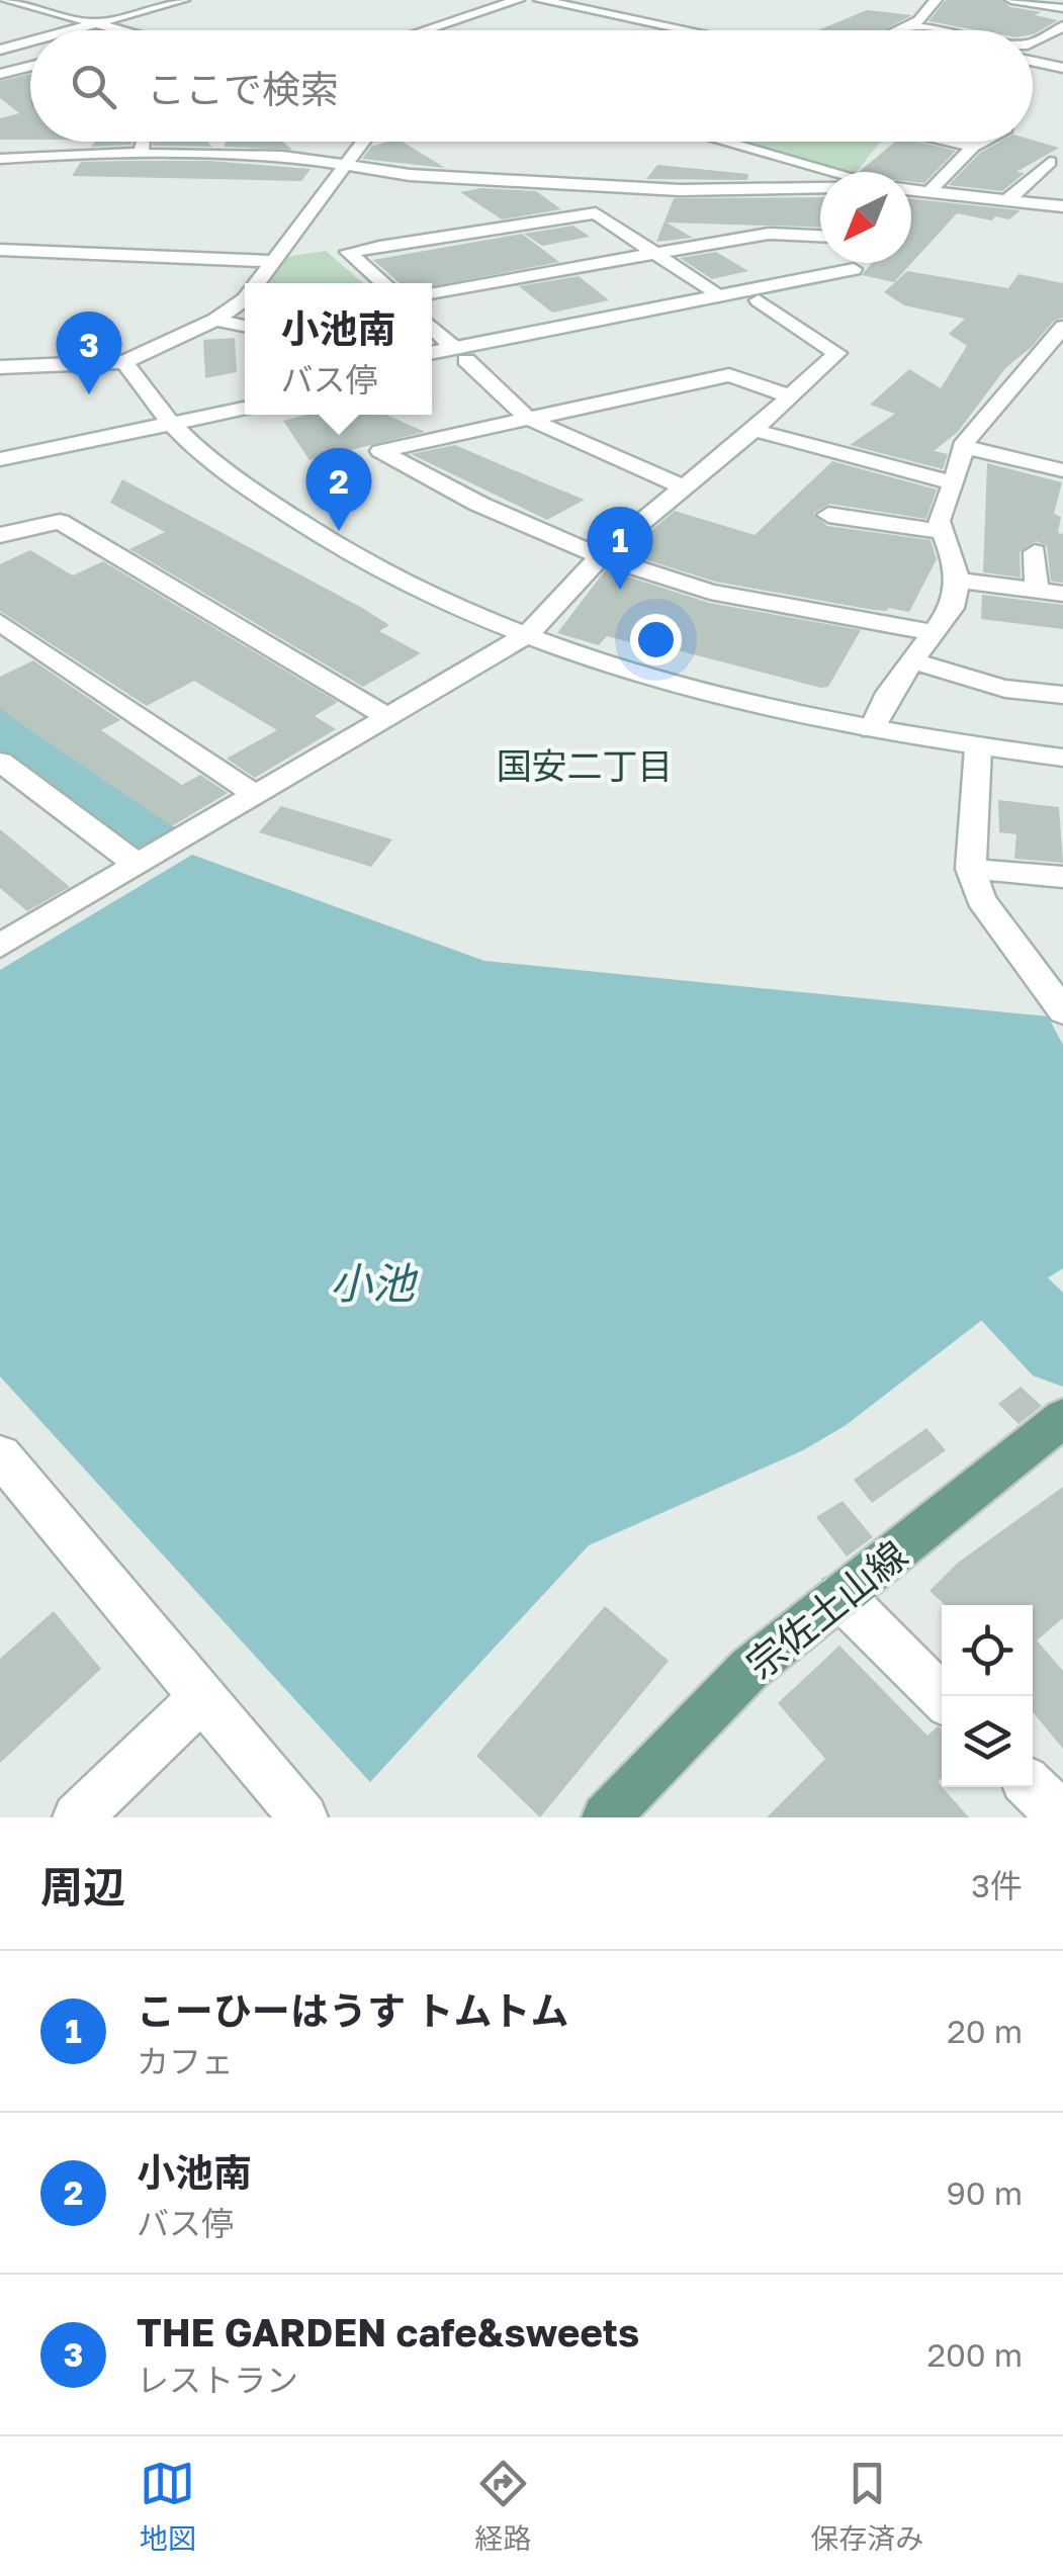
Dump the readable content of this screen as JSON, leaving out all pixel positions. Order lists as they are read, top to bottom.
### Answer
{
  "streets": {
    "main road": ["宗佐土山線"]
  },
  "districts": ["国安二丁目"],
  "water": ["小池"],
  "north": "bottom left",
  "page": {
    "search": "ここで検索",
    "popup": ["小池南", "バス停"],
    "pins": ["3", "2", "1"],
    "heading": ["周辺", "3件"],
    "list": [
      {
        "mark": "1",
        "name": "こーひーはうす トムトム",
        "note": "カフェ",
        "value": "20 m"
      },
      {
        "mark": "2",
        "name": "小池南",
        "note": "バス停",
        "value": "90 m"
      },
      {
        "mark": "3",
        "name": "THE GARDEN cafe&sweets",
        "note": "レストラン",
        "value": "200 m"
      }
    ],
    "nav": ["地図", "経路", "保存済み"]
  }
}
